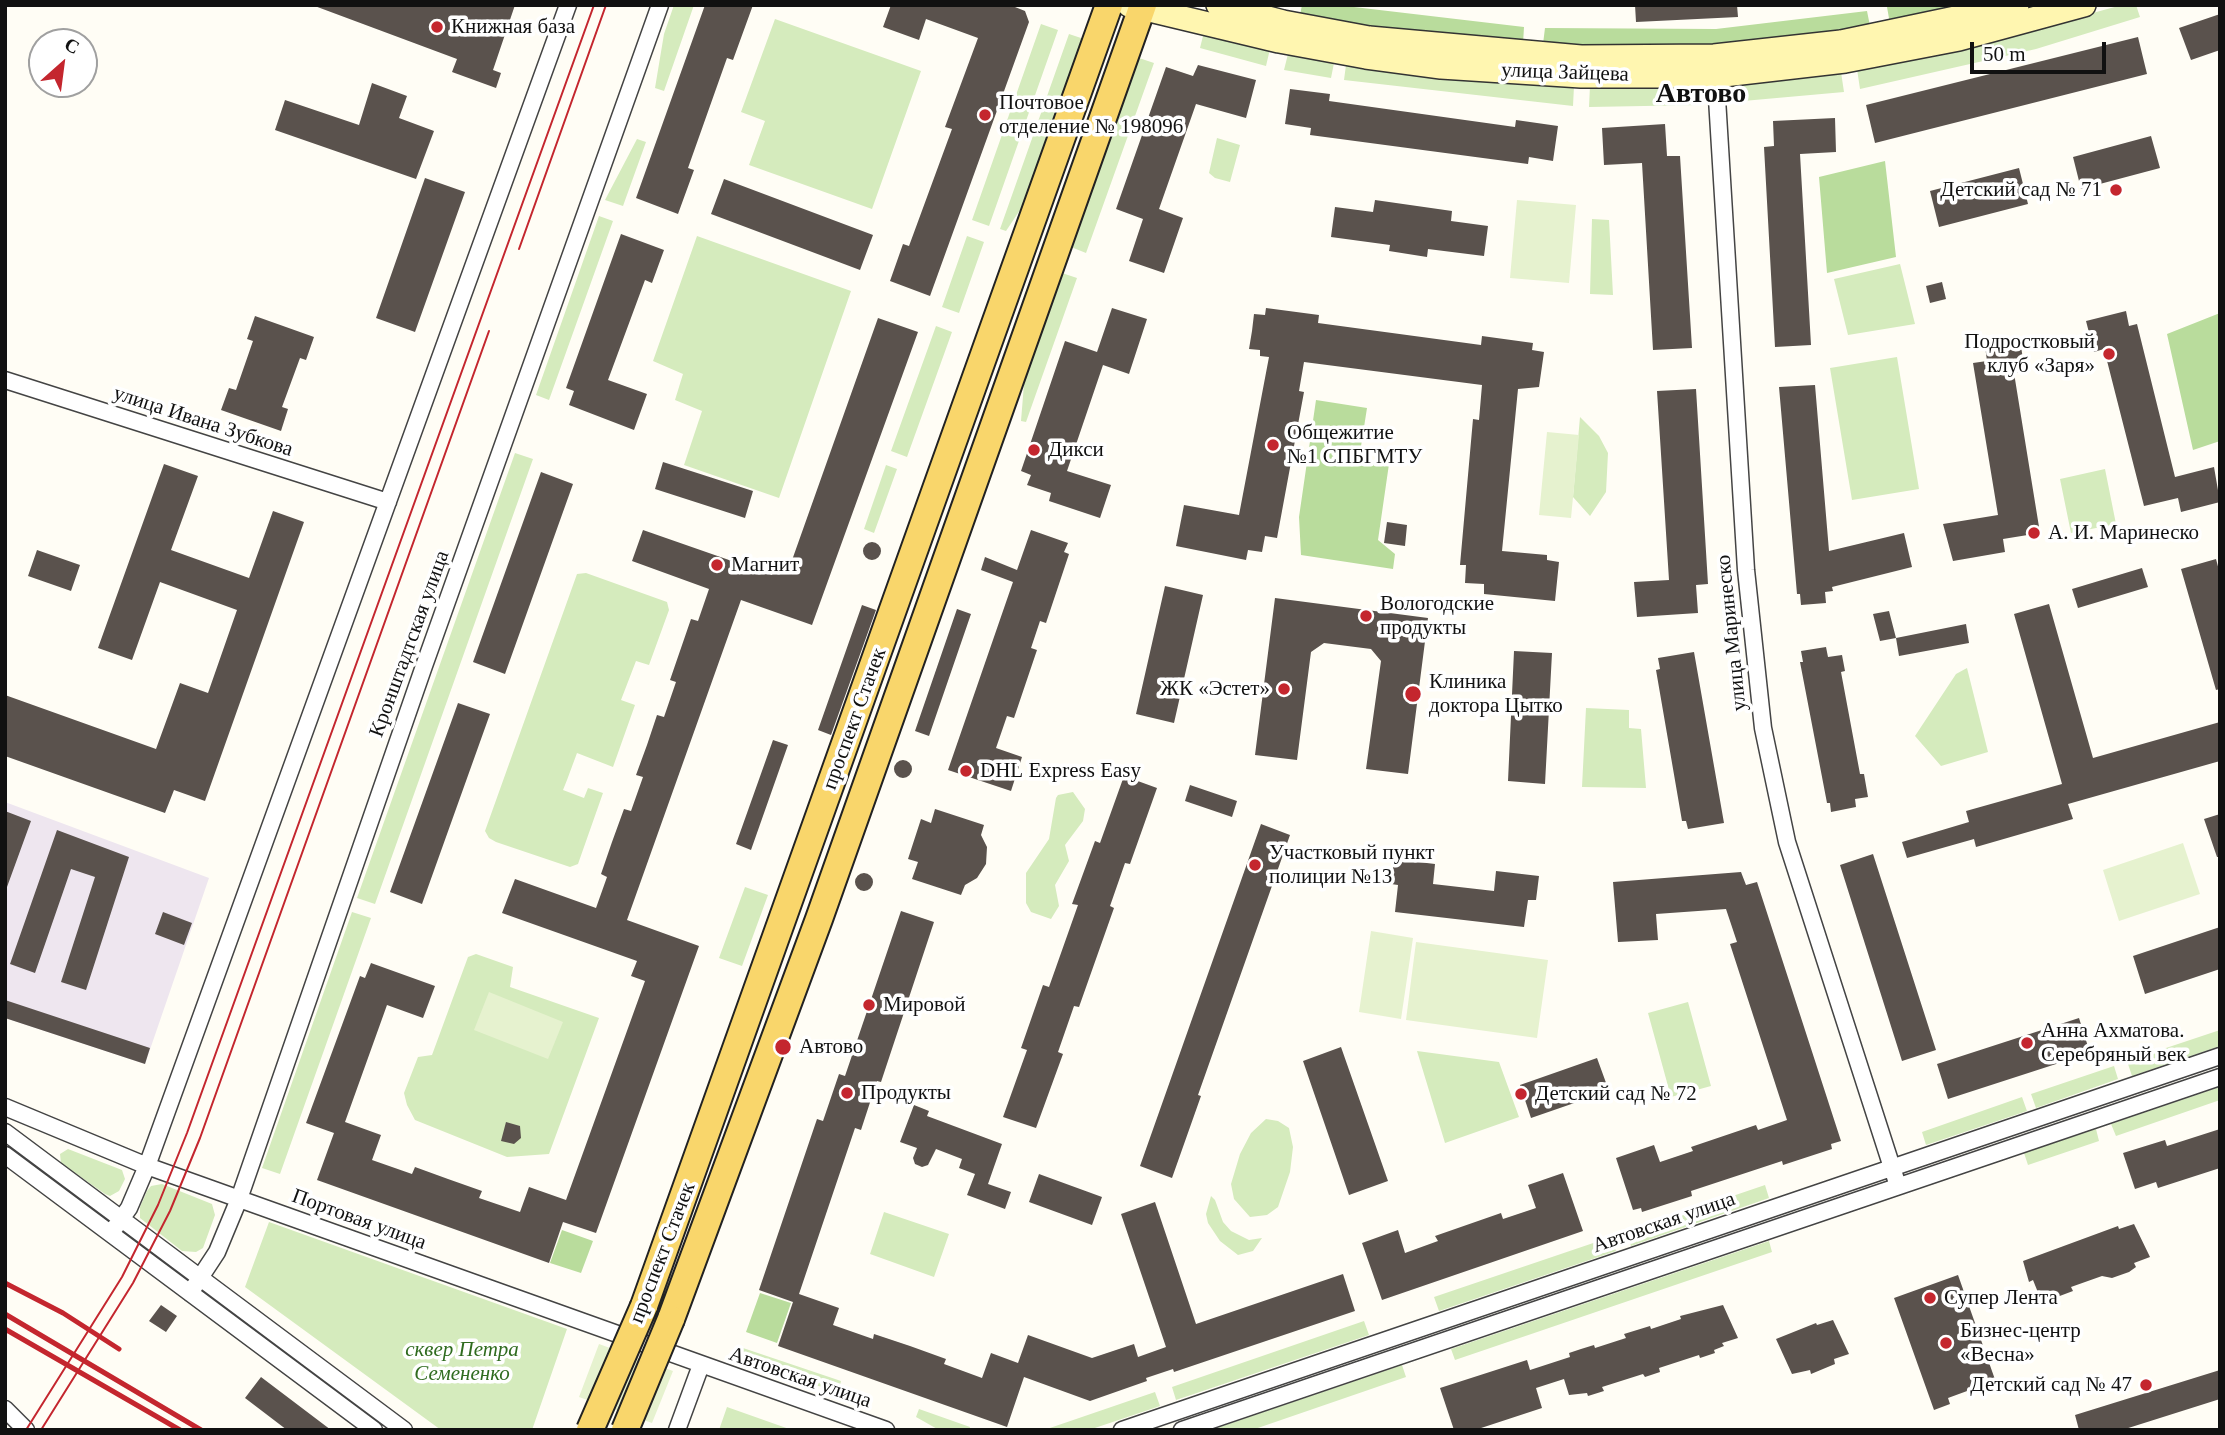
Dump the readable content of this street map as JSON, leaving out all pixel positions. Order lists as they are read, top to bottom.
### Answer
{
  "streets": {
    "main road": ["проспект Стачек"],
    "street": [
      "улица Зайцева",
      "улица Ивана Зубкова",
      "улица Маринеско",
      "Кронштадтская улица",
      "Портовая улица",
      "Автовская улица"
    ]
  },
  "crossings": [
    ["улица Зайцева", "улица Маринеско"],
    ["улица Зайцева", "проспект Стачек"],
    ["улица Маринеско", "Автовская улица"],
    ["Кронштадтская улица", "Портовая улица"],
    ["Портовая улица", "Автовская улица"]
  ],
  "districts": ["Автово"],
  "parks": ["сквер Петра Семененко"],
  "places": [
    "Книжная база",
    "Почтовое отделение № 198096",
    "Детский сад № 71",
    "Подростковый клуб «Заря»",
    "Общежитие №1 СПБГМТУ",
    "Дикси",
    "А. И. Маринеско",
    "Магнит",
    "Вологодские продукты",
    "ЖК «Эстет»",
    "Клиника доктора Цытко",
    "DHL Express Easy",
    "Участковый пункт полиции №13",
    "Мировой",
    "Анна Ахматова. Серебряный век",
    "Автово",
    "Продукты",
    "Детский сад № 72",
    "Супер Лента",
    "Бизнес-центр «Весна»",
    "Детский сад № 47"
  ],
  "scale_bar": "50 m",
  "north": "top right"
}
